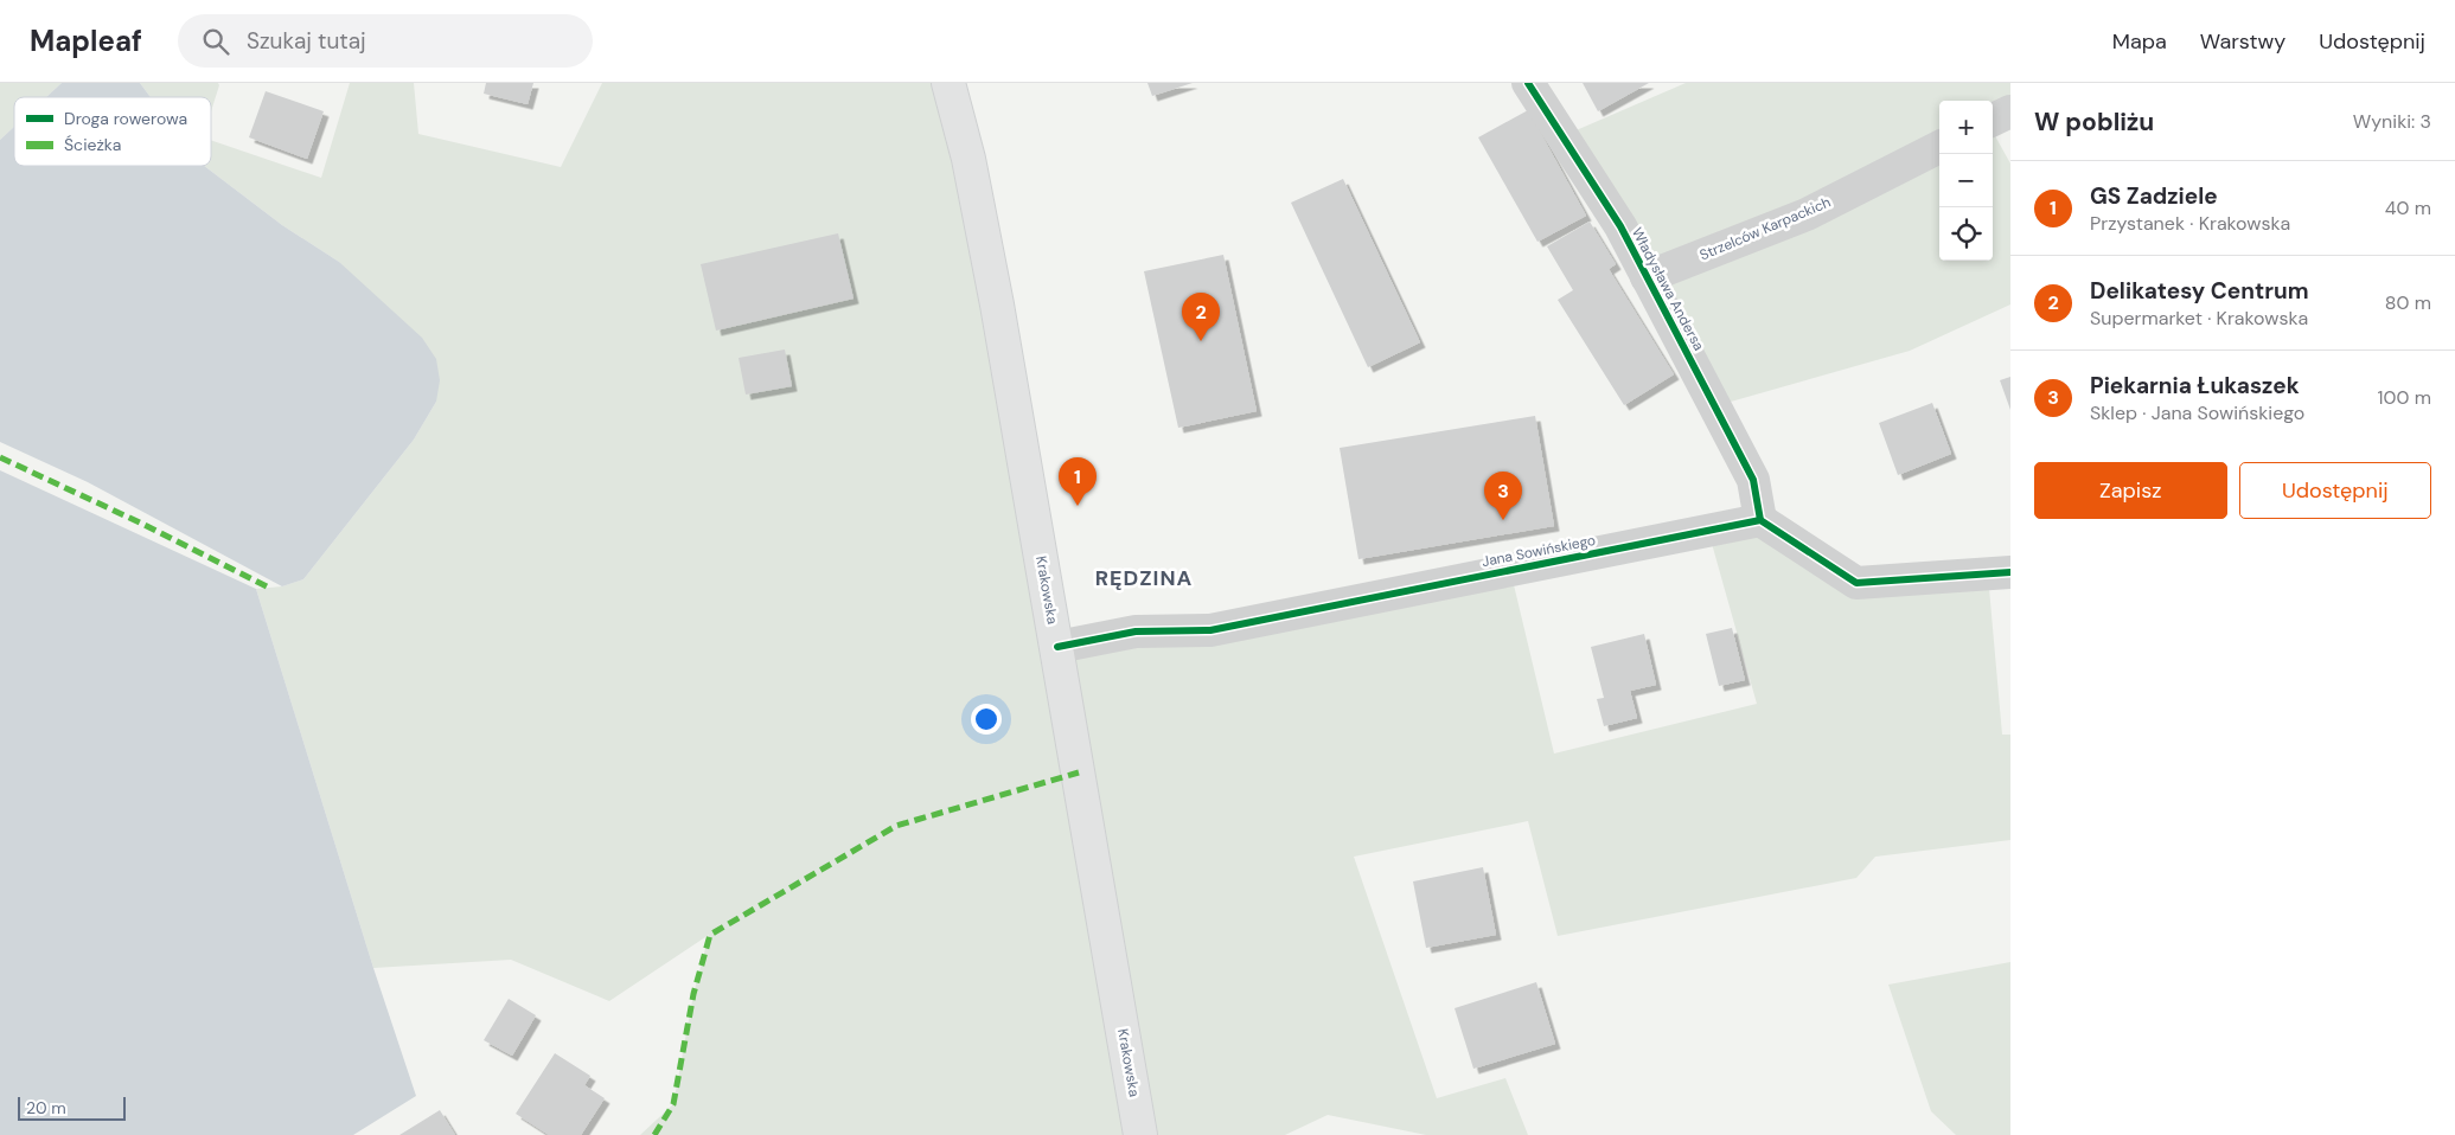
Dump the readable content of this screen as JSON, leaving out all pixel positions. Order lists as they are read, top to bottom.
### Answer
{
  "streets": {
    "main road": ["Krakowska"],
    "street": ["Strzelców Karpackich", "Władysława Andersa", "Jana Sowińskiego"]
  },
  "crossings": [
    ["Strzelców Karpackich", "Władysława Andersa"],
    ["Władysława Andersa", "Jana Sowińskiego"],
    ["Jana Sowińskiego", "Krakowska"]
  ],
  "districts": ["RĘDZINA"],
  "legend": ["Droga rowerowa", "Ścieżka"],
  "scale_bar": "20 m",
  "page": {
    "header": "Mapleaf",
    "search": "Szukaj tutaj",
    "nav": ["Mapa", "Warstwy", "Udostępnij"],
    "heading": ["W pobliżu", "Wyniki: 3"],
    "map_buttons": ["+", "−"],
    "list": [
      {
        "mark": "1",
        "name": "GS Zadziele",
        "note": "Przystanek · Krakowska",
        "value": "40 m"
      },
      {
        "mark": "2",
        "name": "Delikatesy Centrum",
        "note": "Supermarket · Krakowska",
        "value": "80 m"
      },
      {
        "mark": "3",
        "name": "Piekarnia Łukaszek",
        "note": "Sklep · Jana Sowińskiego",
        "value": "100 m"
      }
    ],
    "pins": ["2", "1", "3"],
    "buttons": ["Zapisz", "Udostępnij"],
    "scale": "20 m"
  }
}
